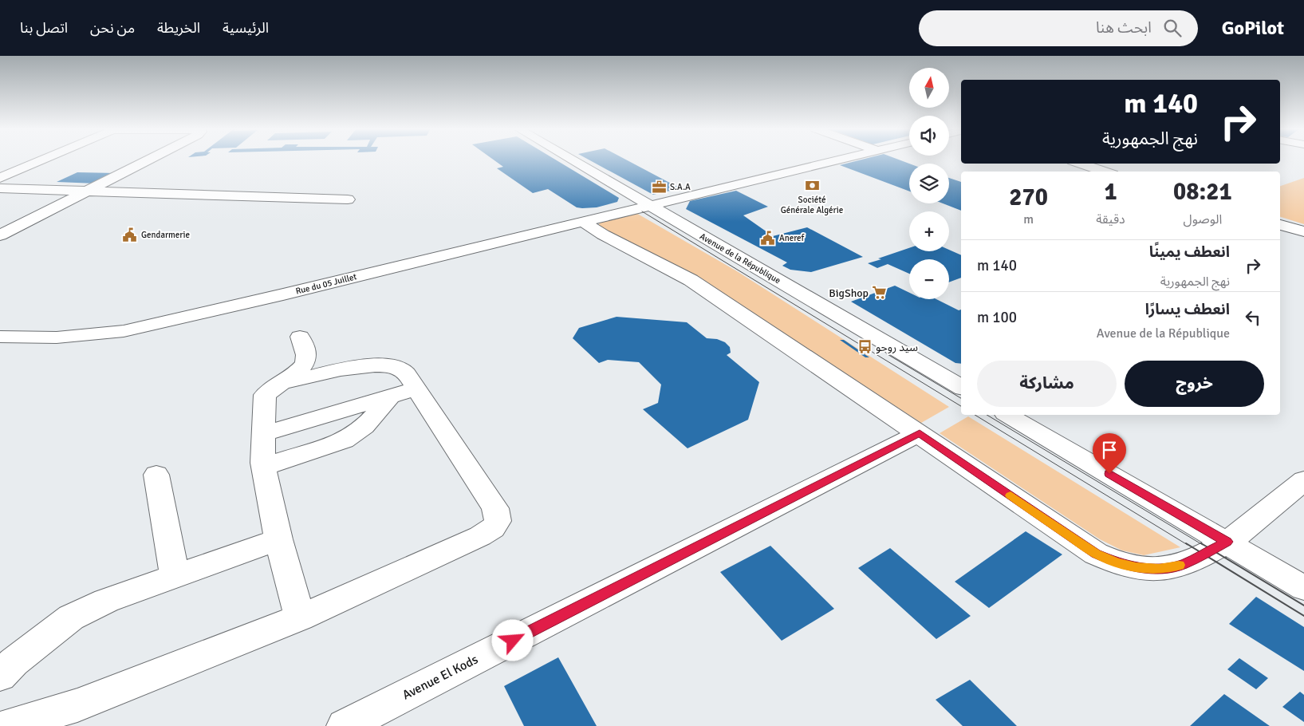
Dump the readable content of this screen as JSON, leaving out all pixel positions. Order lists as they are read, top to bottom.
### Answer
{
  "streets": {
    "street": ["Avenue de la République", "Rue du 05 Juillet", "Avenue El Kods"]
  },
  "crossings": [
    ["Avenue de la République", "Rue du 05 Juillet"]
  ],
  "places": {
    "bank": ["Société Générale Algérie"],
    "office": ["S.A.A"],
    "public building": ["Gendarmerie", "Aneref"],
    "supermarket": ["BigShop"],
    "bus stop": ["سيد روحو"]
  },
  "north": "top",
  "page": {
    "header": "GoPilot",
    "search": "ابحث هنا",
    "nav": [
      "الرئيسية",
      "الخريطة",
      "من نحن",
      "اتصل بنا"
    ],
    "map_buttons": ["+", "−"],
    "turn": ["140 m", "نهج الجمهورية"],
    "eta": [
      "08:21",
      "الوصول",
      "1",
      "دقيقة",
      "270",
      "m"
    ],
    "list": [
      {
        "name": "انعطف يمينًا",
        "note": "نهج الجمهورية",
        "value": "140 m"
      },
      {
        "name": "انعطف يسارًا",
        "note": "Avenue de la République",
        "value": "100 m"
      }
    ],
    "buttons": ["خروج", "مشاركة"]
  }
}
